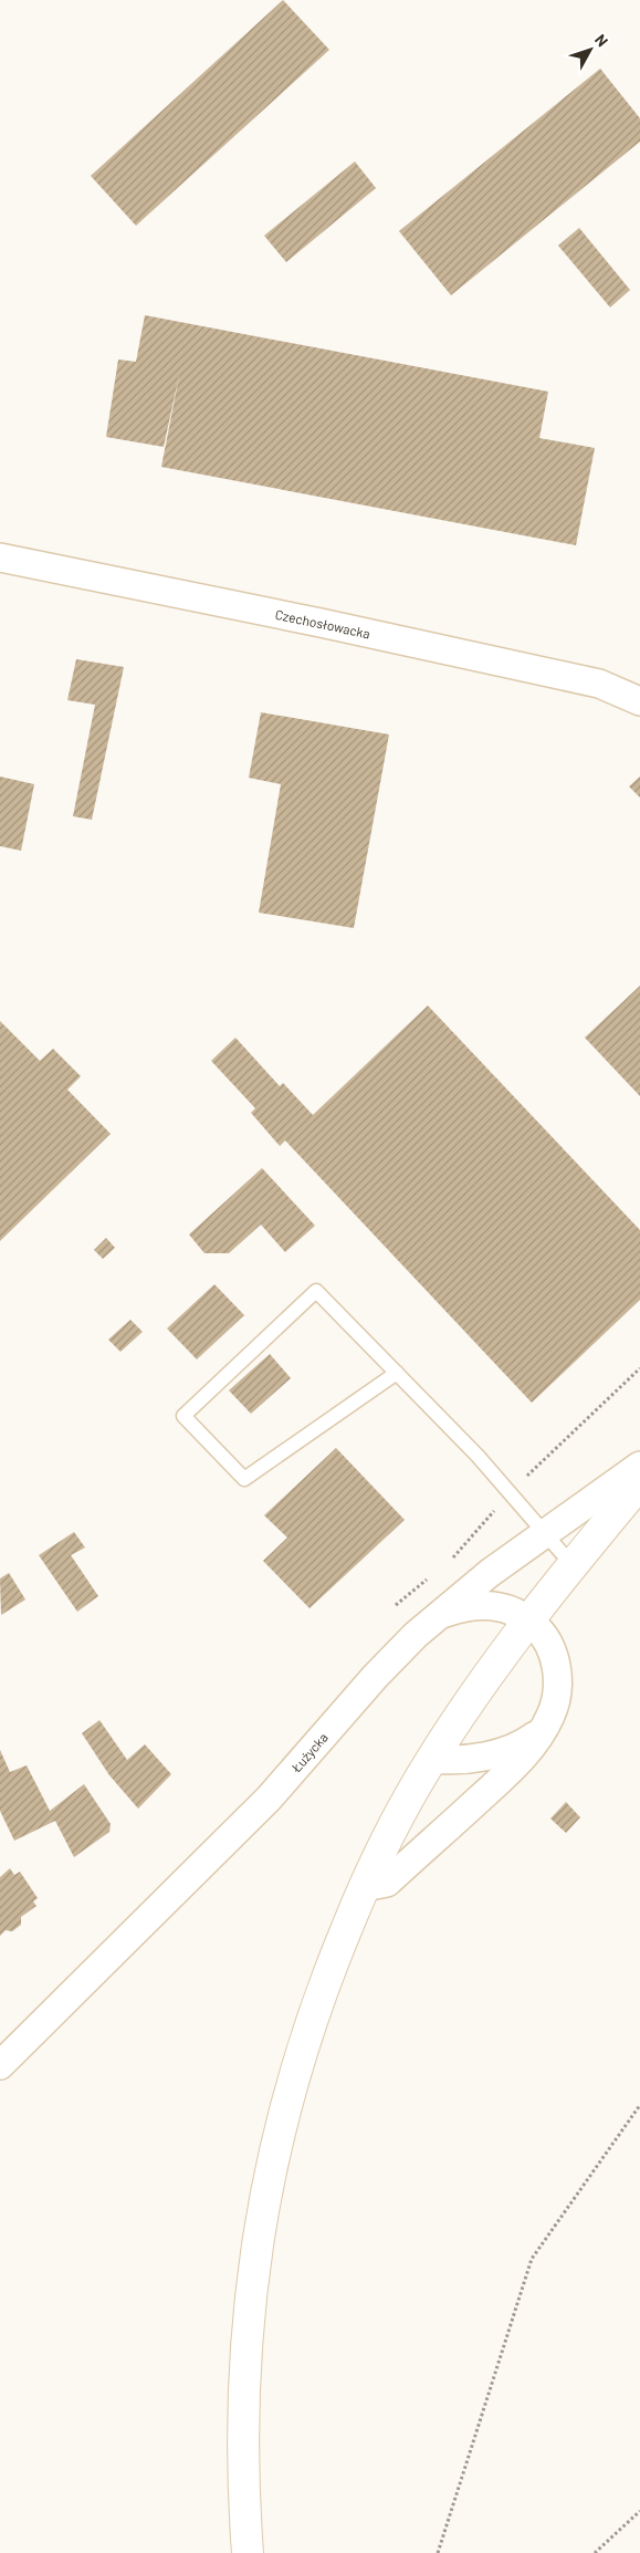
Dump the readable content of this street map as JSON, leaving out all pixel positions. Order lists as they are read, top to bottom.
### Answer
{
  "streets": {
    "street": ["Czechosłowacka", "Łużycka"]
  },
  "north": "top right"
}
